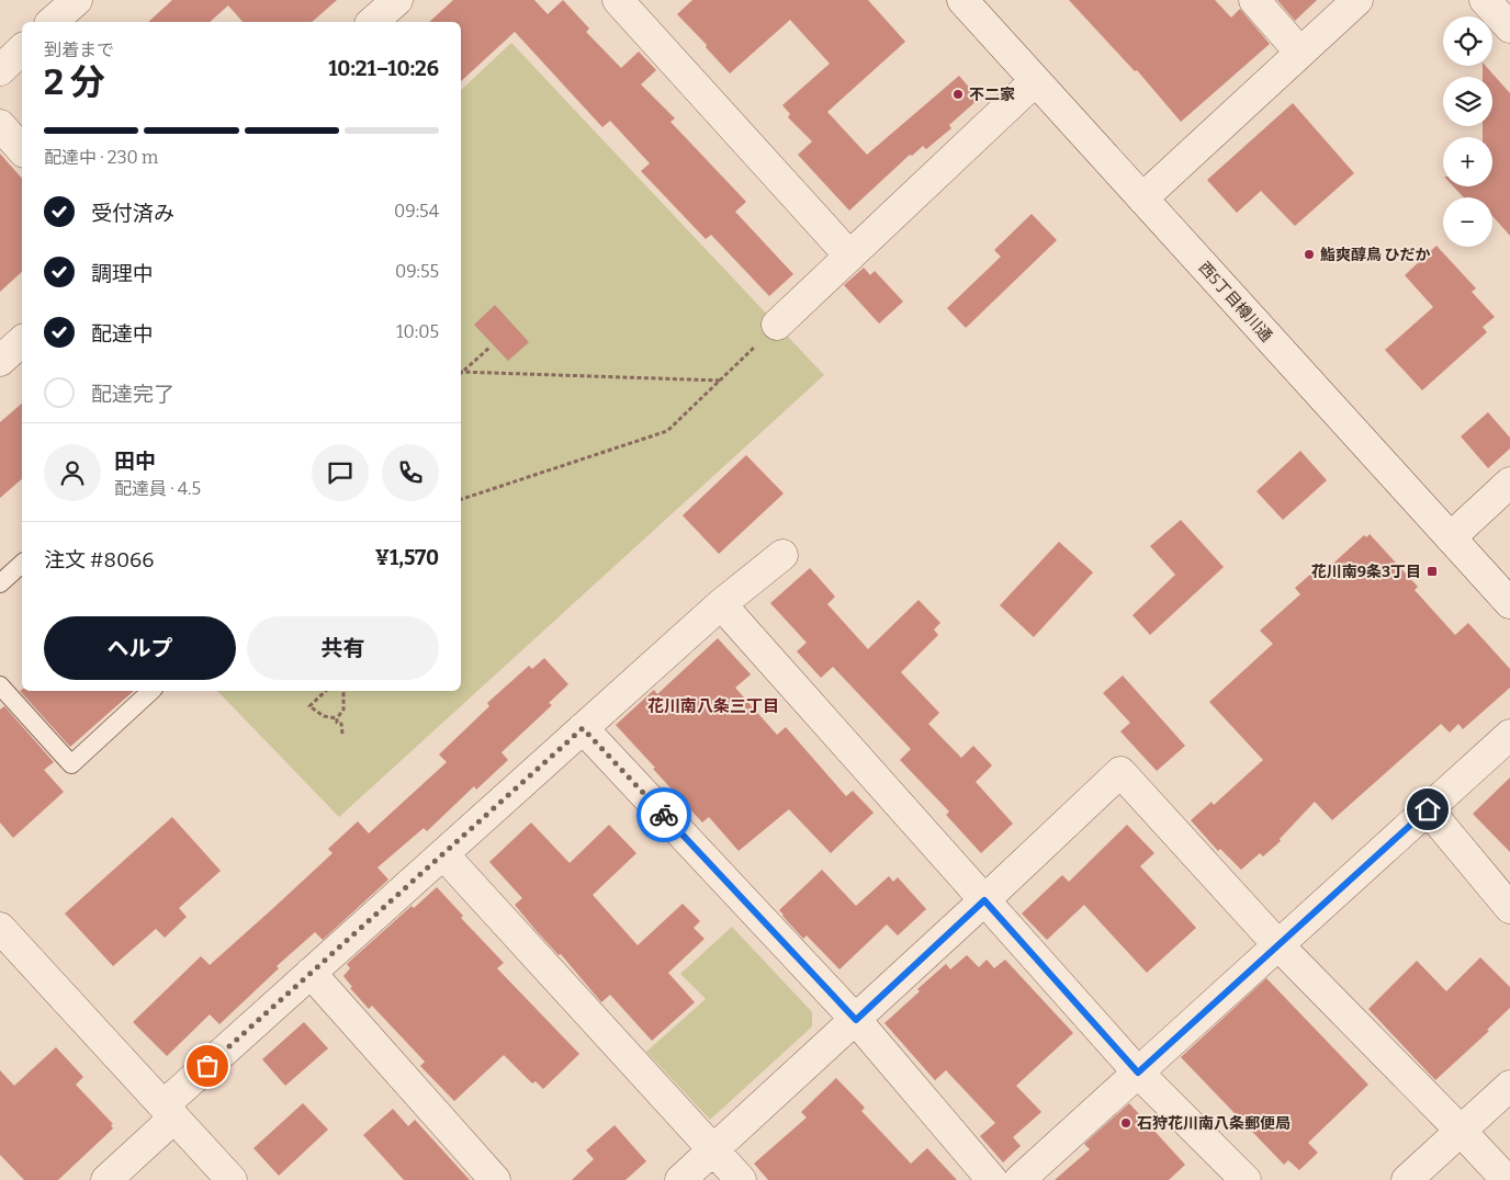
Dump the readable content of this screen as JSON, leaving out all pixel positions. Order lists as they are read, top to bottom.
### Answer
{
  "streets": {
    "street": ["西5丁目樽川通"]
  },
  "districts": ["花川南八条三丁目"],
  "places": {
    "other": ["不二家", "鮨爽醇鳥 ひだか", "石狩花川南八条郵便局"],
    "transit": ["花川南9条3丁目"]
  },
  "page": {
    "map_buttons": ["+", "−"],
    "heading": ["2 分", "到着まで", "10:21–10:26"],
    "panel": [
      "田中",
      "配達員 · 4.5",
      "注文 #8066",
      "¥1,570"
    ],
    "bar": "配達中 · 230 m",
    "list": [
      ["受付済み", "09:54"],
      ["調理中", "09:55"],
      ["配達中", "10:05"],
      "配達完了"
    ],
    "buttons": ["ヘルプ", "共有"]
  }
}
